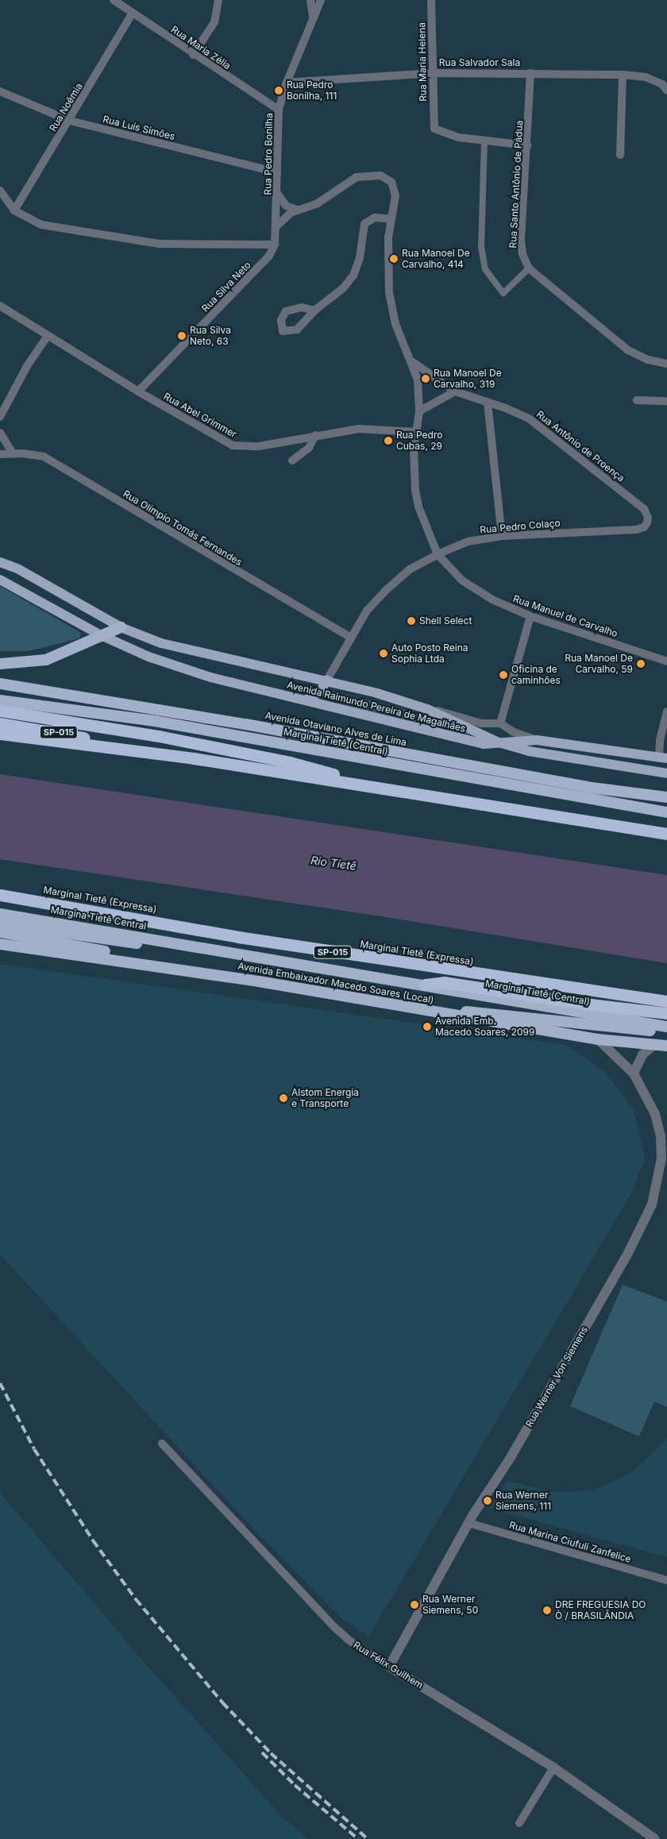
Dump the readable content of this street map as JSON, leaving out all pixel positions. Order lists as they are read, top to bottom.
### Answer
{
  "streets": {
    "highway": [
      "Avenida Otaviano Alves de Lima",
      "SP-015",
      "Marginal Tietê (Central)",
      "Marginal Tietê (Expressa)",
      "Margina Tietê Central",
      "Avenida Embaixador Macedo Soares (Local)"
    ],
    "main road": ["Avenida Raimundo Pereira de Magalhães"],
    "street": [
      "Rua Maria Zélia",
      "Rua Maria Helena",
      "Rua Salvador Sala",
      "Rua Noêmia",
      "Rua Luís Simões",
      "Rua Pedro Bonilha",
      "Rua Santo Antônio de Pádua",
      "Rua Silva Neto",
      "Rua Abel Grimmer",
      "Rua Antônio de Proença",
      "Rua Pedro Colaço",
      "Rua Olímpio Tomás Fernandes",
      "Rua Manuel de Carvalho",
      "Rua Werner Von Siemens",
      "Rua Marina Ciufuli Zanfelice",
      "Rua Félix Guilhem"
    ]
  },
  "crossings": [
    ["Rua Maria Zélia", "Rua Noêmia"],
    ["Rua Maria Zélia", "Rua Pedro Bonilha"],
    ["Rua Maria Helena", "Rua Salvador Sala"],
    ["Rua Salvador Sala", "Rua Pedro Bonilha"],
    ["Rua Salvador Sala", "Rua Santo Antônio de Pádua"],
    ["Rua Noêmia", "Rua Luís Simões"],
    ["Rua Luís Simões", "Rua Pedro Bonilha"],
    ["Rua Pedro Bonilha", "Rua Silva Neto"],
    ["Rua Silva Neto", "Rua Abel Grimmer"],
    ["Rua Abel Grimmer", "Rua Manuel de Carvalho"],
    ["Rua Antônio de Proença", "Rua Pedro Colaço"],
    ["Rua Antônio de Proença", "Rua Manuel de Carvalho"],
    ["Rua Pedro Colaço", "Rua Olímpio Tomás Fernandes"],
    ["Rua Pedro Colaço", "Rua Manuel de Carvalho"],
    ["Rua Pedro Colaço", "Avenida Raimundo Pereira de Magalhães"],
    ["Marginal Tietê (Central)", "Margina Tietê Central"],
    ["Avenida Embaixador Macedo Soares (Local)", "Rua Werner Von Siemens"],
    ["Rua Werner Von Siemens", "Rua Marina Ciufuli Zanfelice"],
    ["Rua Werner Von Siemens", "Rua Félix Guilhem"]
  ],
  "water": ["Rio Tietê"],
  "places": [
    "Rua Pedro Bonilha, 111",
    "Rua Manoel De Carvalho, 414",
    "Rua Silva Neto, 63",
    "Rua Manoel De Carvalho, 319",
    "Rua Pedro Cubas, 29",
    "Shell Select",
    "Auto Posto Reina Sophia Ltda",
    "Rua Manoel De Carvalho, 59",
    "Oficina de caminhões",
    "Avenida Emb. Macedo Soares, 2099",
    "Alstom Energia e Transporte",
    "Rua Werner Siemens, 111",
    "Rua Werner Siemens, 50",
    "DRE FREGUESIA DO Ò / BRASILÂNDIA"
  ]
}
